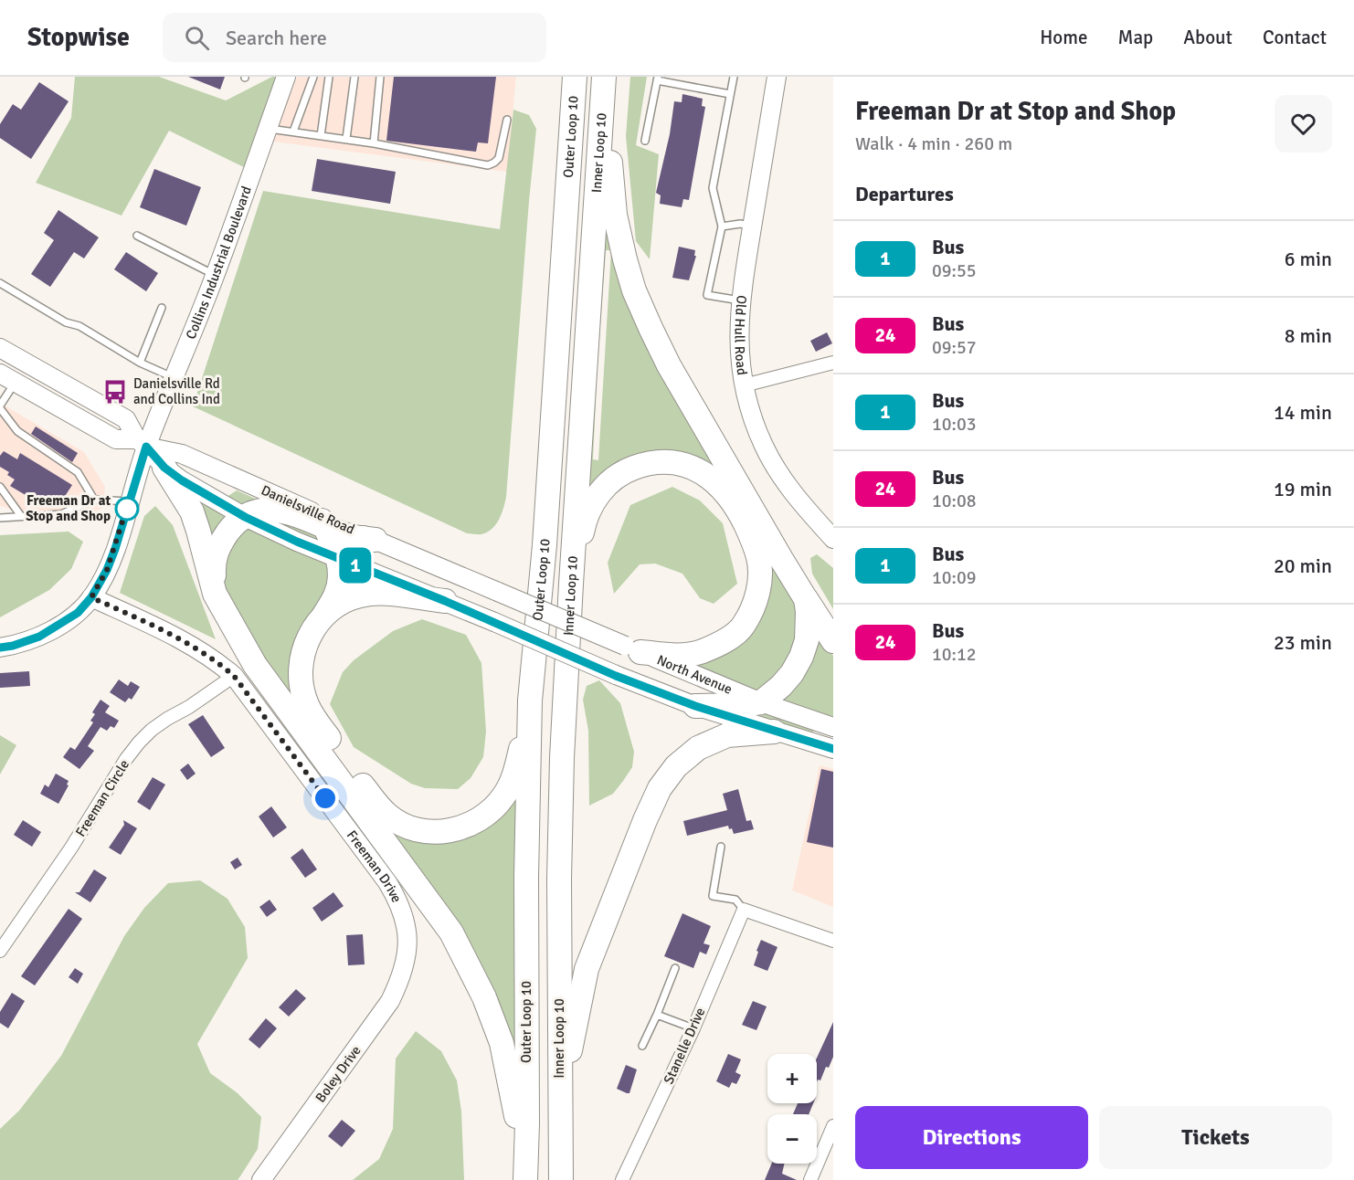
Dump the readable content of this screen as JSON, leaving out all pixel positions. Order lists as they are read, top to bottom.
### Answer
{
  "streets": {
    "highway": ["Outer Loop 10", "Inner Loop 10"],
    "main road": [
      "Collins Industrial Boulevard",
      "Old Hull Road",
      "Danielsville Road",
      "North Avenue",
      "Freeman Drive",
      "Boley Drive"
    ],
    "street": ["Freeman Circle", "Stanelle Drive"]
  },
  "crossings": [
    ["Collins Industrial Boulevard", "Danielsville Road"],
    ["Freeman Circle", "Freeman Drive"],
    ["Freeman Drive", "Boley Drive"]
  ],
  "places": {
    "bus stop": ["Danielsville Rd and Collins Ind"],
    "other": ["Freeman Dr at Stop and Shop"]
  },
  "lines": ["bus line 1"],
  "page": {
    "header": "Stopwise",
    "search": "Search here",
    "nav": [
      "Home",
      "Map",
      "About",
      "Contact"
    ],
    "on_map": "1",
    "heading": [
      ["Freeman Dr at Stop and Shop", "Walk · 4 min · 260 m"],
      "Departures"
    ],
    "list": [
      {
        "mark": "1",
        "name": "Bus",
        "note": "09:55",
        "value": "6 min"
      },
      {
        "mark": "24",
        "name": "Bus",
        "note": "09:57",
        "value": "8 min"
      },
      {
        "mark": "1",
        "name": "Bus",
        "note": "10:03",
        "value": "14 min"
      },
      {
        "mark": "24",
        "name": "Bus",
        "note": "10:08",
        "value": "19 min"
      },
      {
        "mark": "1",
        "name": "Bus",
        "note": "10:09",
        "value": "20 min"
      },
      {
        "mark": "24",
        "name": "Bus",
        "note": "10:12",
        "value": "23 min"
      }
    ],
    "map_buttons": ["+", "−"],
    "buttons": ["Directions", "Tickets"]
  }
}
